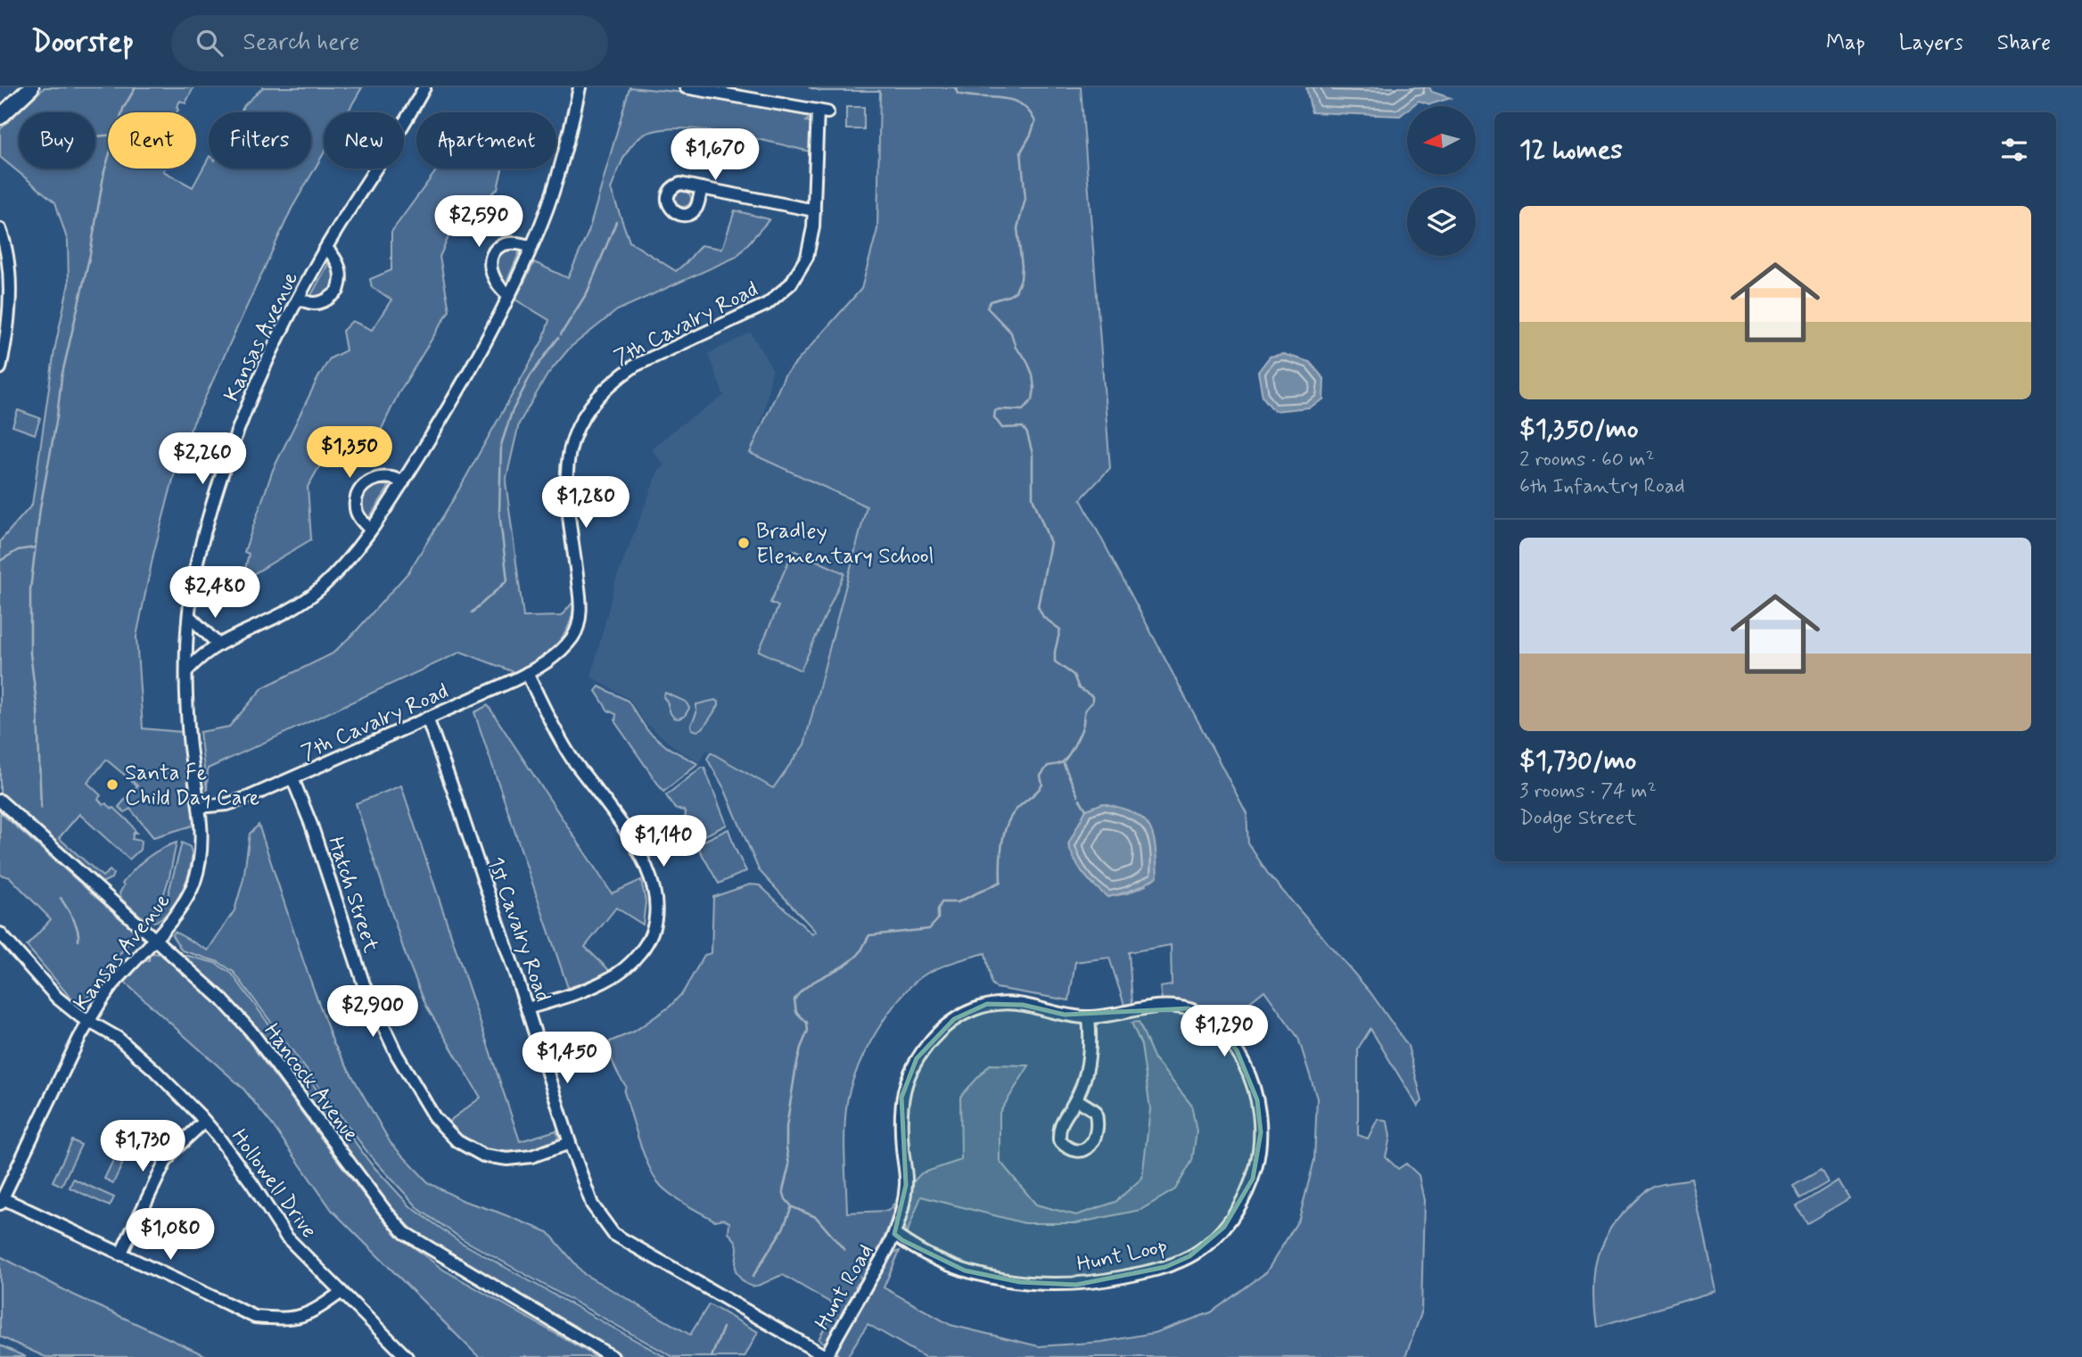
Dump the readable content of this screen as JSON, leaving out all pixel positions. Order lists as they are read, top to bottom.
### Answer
{
  "streets": {
    "street": [
      "7th Cavalry Road",
      "Kansas Avenue",
      "Hatch Street",
      "1st Cavalry Road",
      "Hancock Avenue",
      "Hollowell Drive",
      "Hunt Loop",
      "Hunt Road"
    ]
  },
  "crossings": [
    ["7th Cavalry Road", "Kansas Avenue"],
    ["7th Cavalry Road", "Hatch Street"],
    ["7th Cavalry Road", "1st Cavalry Road"],
    ["Kansas Avenue", "Hancock Avenue"],
    ["Kansas Avenue", "Hollowell Drive"],
    ["Hatch Street", "1st Cavalry Road"],
    ["1st Cavalry Road", "Hunt Road"],
    ["Hunt Loop", "Hunt Road"]
  ],
  "places": ["Bradley Elementary School", "Santa Fe Child Day Care"],
  "north": "left",
  "page": {
    "header": "Doorstep",
    "search": "Search here",
    "nav": ["Map", "Layers", "Share"],
    "chip": [
      "Buy",
      "Rent",
      "Filters",
      "New",
      "Apartment"
    ],
    "heading": "12 homes",
    "price": [
      "$1,670",
      "$2,590",
      "$1,350",
      "$2,260",
      "$1,280",
      "$2,480",
      "$1,140",
      "$2,900",
      "$1,290",
      "$1,450",
      "$1,730",
      "$1,080"
    ],
    "list": [
      {
        "name": "$1,350/mo",
        "note": "2 rooms · 60 m² · 6th Infantry Road"
      },
      {
        "name": "$1,730/mo",
        "note": "3 rooms · 74 m² · Dodge Street"
      }
    ]
  }
}
